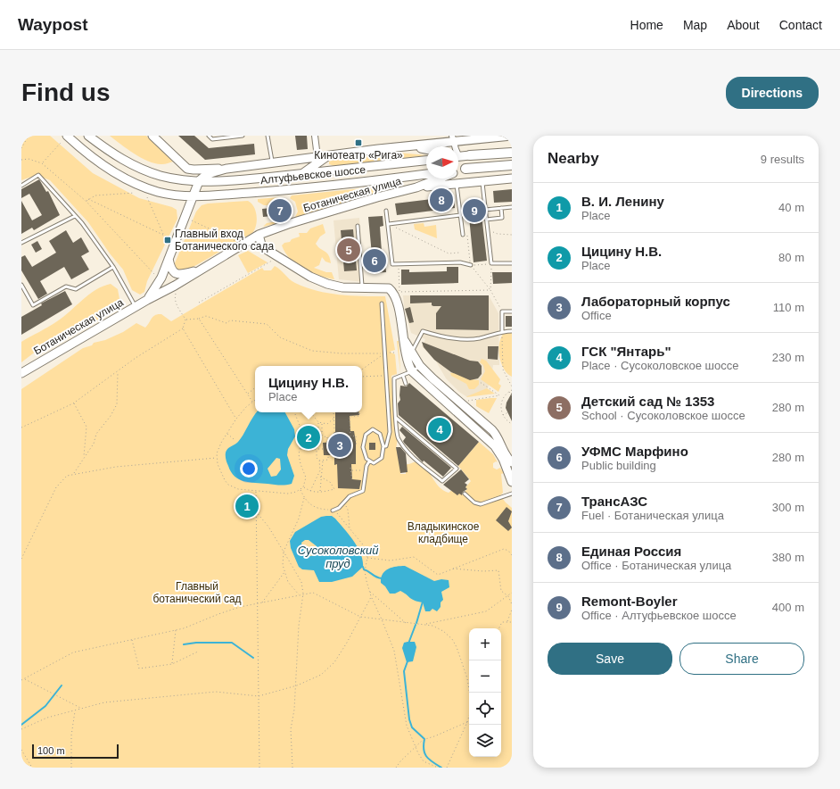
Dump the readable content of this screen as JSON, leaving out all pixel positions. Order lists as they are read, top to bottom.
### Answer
{
  "streets": {
    "main road": ["Алтуфьевское шоссе", "Ботаническая улица"]
  },
  "crossings": [
    ["Алтуфьевское шоссе", "Ботаническая улица"]
  ],
  "water": ["Сусоколовский пруд"],
  "parks": ["Владыкинское кладбище", "Главный ботанический сад"],
  "places": {
    "transit": ["Кинотеатр «Рига»", "Главный вход Ботанического сада"]
  },
  "scale_bar": "100 m",
  "north": "right",
  "page": {
    "header": "Waypost",
    "nav": [
      "Home",
      "Map",
      "About",
      "Contact"
    ],
    "buttons": [
      "Directions",
      ["Save", "Share"]
    ],
    "title": "Find us",
    "heading": ["Nearby", "9 results"],
    "list": [
      {
        "mark": "1",
        "name": "В. И. Ленину",
        "note": "Place",
        "value": "40 m"
      },
      {
        "mark": "2",
        "name": "Цицину Н.В.",
        "note": "Place",
        "value": "80 m"
      },
      {
        "mark": "3",
        "name": "Лабораторный корпус",
        "note": "Office",
        "value": "110 m"
      },
      {
        "mark": "4",
        "name": "ГСК \"Янтарь\"",
        "note": "Place · Сусоколовское шоссе",
        "value": "230 m"
      },
      {
        "mark": "5",
        "name": "Детский сад № 1353",
        "note": "School · Сусоколовское шоссе",
        "value": "280 m"
      },
      {
        "mark": "6",
        "name": "УФМС Марфино",
        "note": "Public building",
        "value": "280 m"
      },
      {
        "mark": "7",
        "name": "ТрансАЗС",
        "note": "Fuel · Ботаническая улица",
        "value": "300 m"
      },
      {
        "mark": "8",
        "name": "Единая Россия",
        "note": "Office · Ботаническая улица",
        "value": "380 m"
      },
      {
        "mark": "9",
        "name": "Remont-Boyler",
        "note": "Office · Алтуфьевское шоссе",
        "value": "400 m"
      }
    ],
    "pins": [
      "8",
      "7",
      "9",
      "5",
      "6",
      "4",
      "2",
      "3",
      "1"
    ],
    "popup": ["Цицину Н.В.", "Place"],
    "map_buttons": ["+", "−"],
    "scale": "100 m"
  }
}
